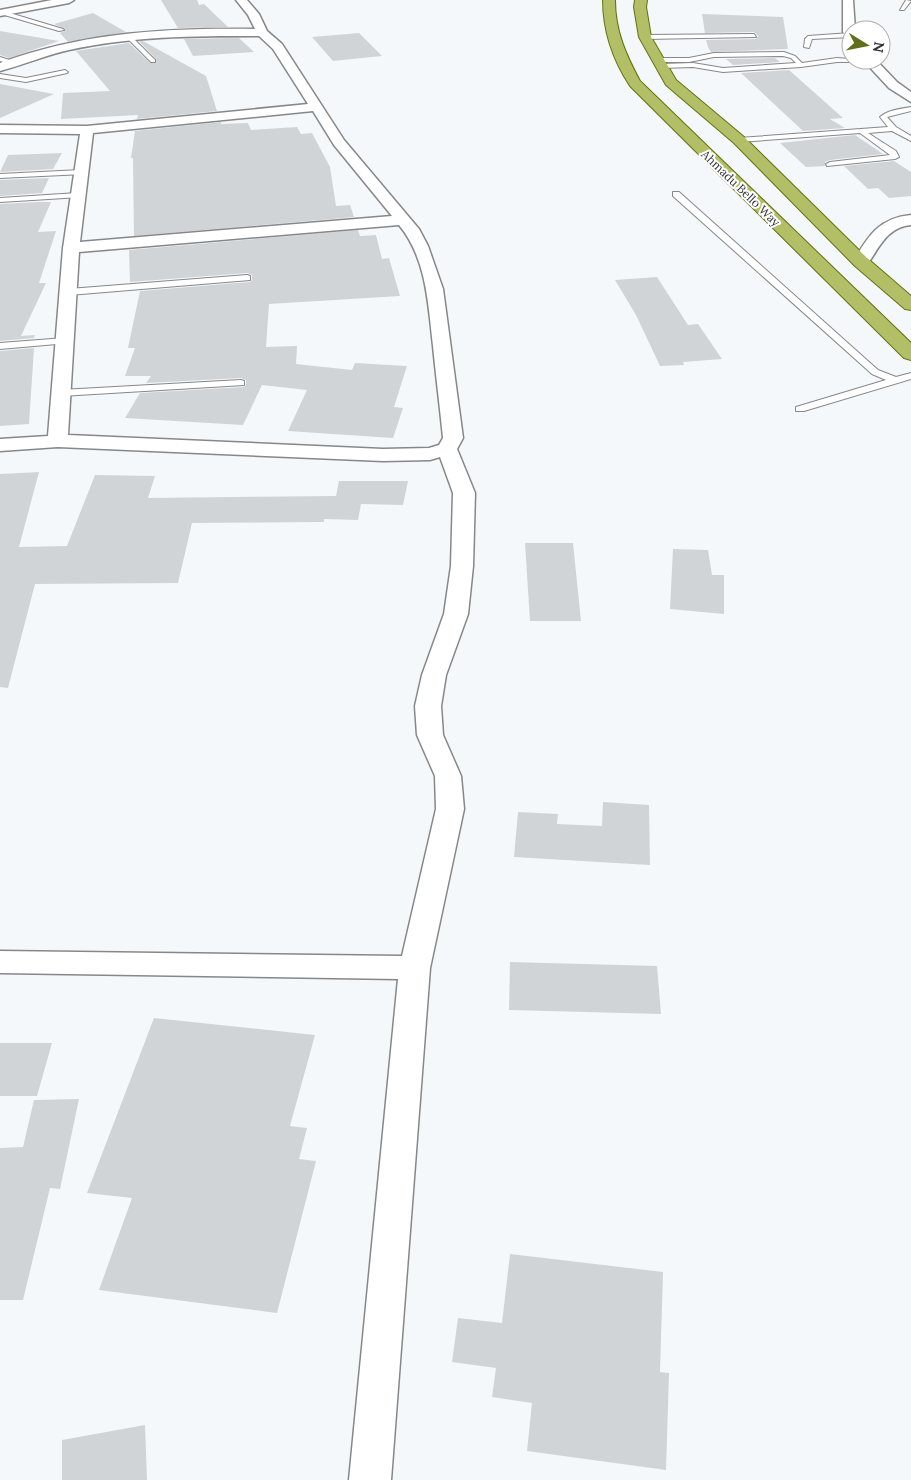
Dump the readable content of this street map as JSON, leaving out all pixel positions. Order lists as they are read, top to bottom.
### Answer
{
  "streets": {
    "main road": ["Ahmadu Bello Way"]
  },
  "north": "right"
}
